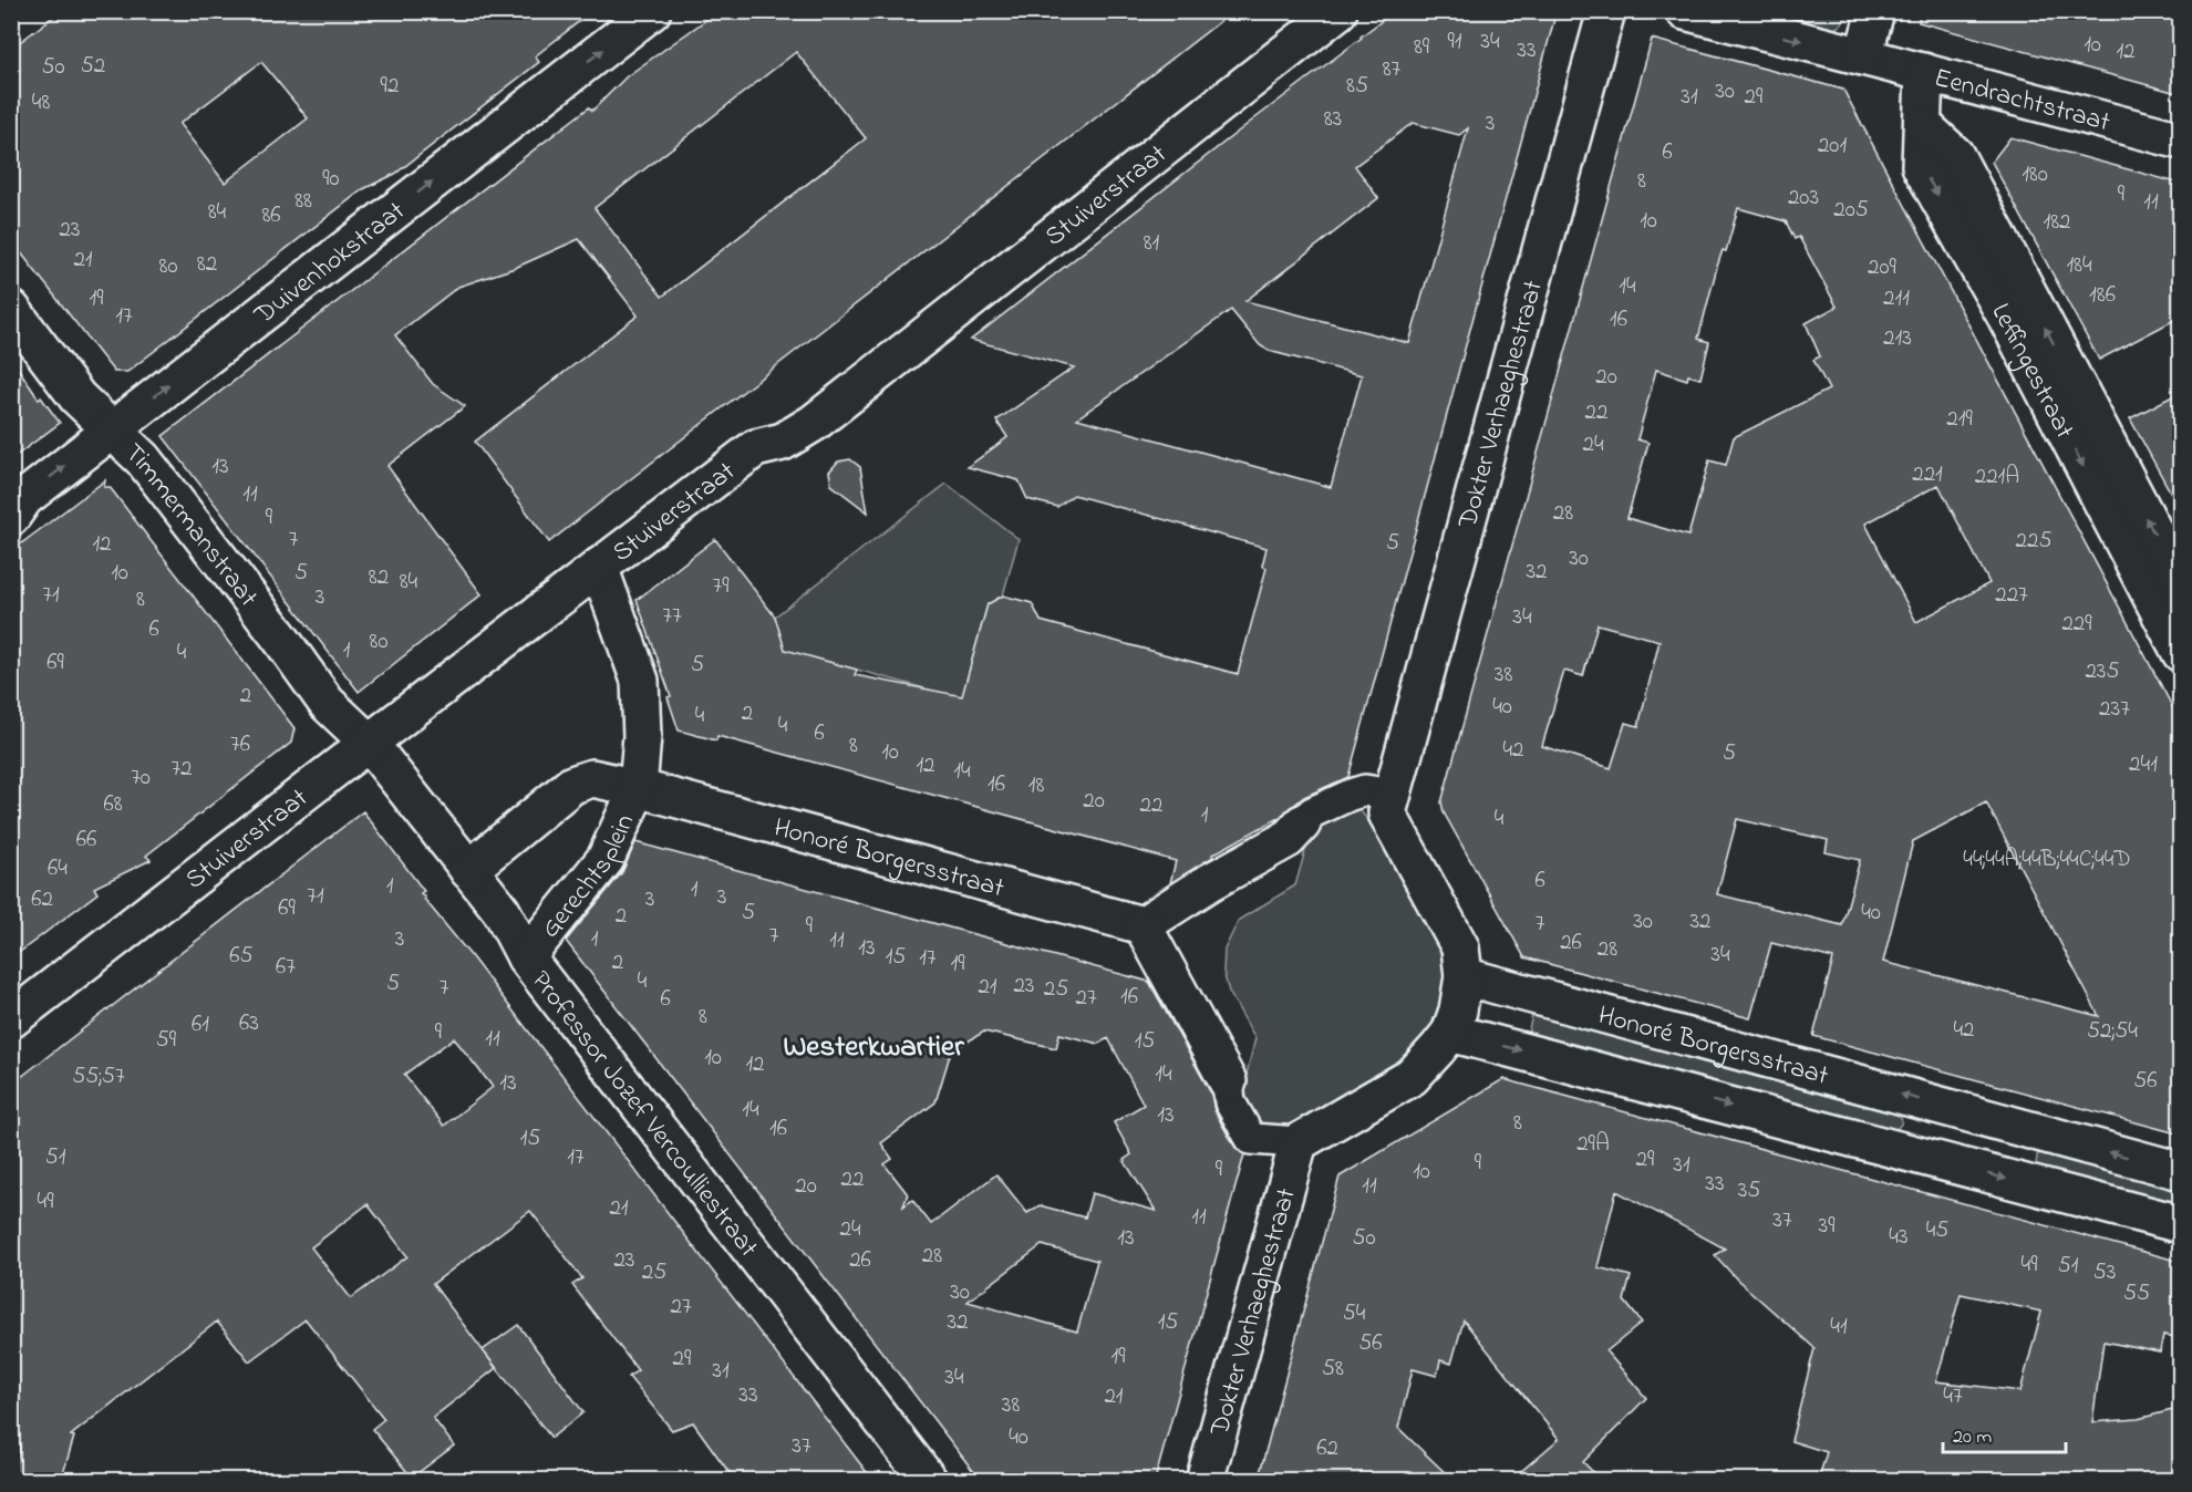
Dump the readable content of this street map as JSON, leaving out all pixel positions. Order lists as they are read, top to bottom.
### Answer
{
  "streets": {
    "street": [
      "Eendrachtstraat",
      "Stuiverstraat",
      "Duivenhokstraat",
      "Leffingestraat",
      "Dokter Verhaeghestraat",
      "Timmermanstraat",
      "Honoré Borgersstraat",
      "Gerechtsplein",
      "Professor Jozef Vercoulliestraat"
    ]
  },
  "crossings": [
    ["Eendrachtstraat", "Leffingestraat"],
    ["Stuiverstraat", "Timmermanstraat"],
    ["Stuiverstraat", "Gerechtsplein"],
    ["Stuiverstraat", "Professor Jozef Vercoulliestraat"],
    ["Duivenhokstraat", "Timmermanstraat"],
    ["Dokter Verhaeghestraat", "Honoré Borgersstraat"],
    ["Timmermanstraat", "Professor Jozef Vercoulliestraat"],
    ["Honoré Borgersstraat", "Gerechtsplein"],
    ["Gerechtsplein", "Professor Jozef Vercoulliestraat"]
  ],
  "one_way": ["Eendrachtstraat", "Duivenhokstraat"],
  "districts": ["Westerkwartier"],
  "house_numbers": [
    "91",
    "34",
    "10",
    "89",
    "33",
    "12",
    "52",
    "50",
    "87",
    "92",
    "85",
    "30",
    "31",
    "29",
    "48",
    "83",
    "3",
    "201",
    "6",
    "180",
    "90",
    "8",
    "9",
    "203",
    "88",
    "11",
    "205",
    "84",
    "86",
    "10",
    "182",
    "23",
    "81",
    "21",
    "82",
    "184",
    "80",
    "209",
    "14",
    "186",
    "19",
    "211",
    "17",
    "16",
    "213",
    "20",
    "22",
    "219",
    "24",
    "13",
    "221",
    "221A",
    "11",
    "28",
    "9",
    "7",
    "225",
    "5",
    "12",
    "30",
    "32",
    "10",
    "5",
    "82",
    "84",
    "79",
    "71",
    "227",
    "3",
    "8",
    "77",
    "34",
    "229",
    "6",
    "80",
    "1",
    "4",
    "69",
    "5",
    "235",
    "38",
    "2",
    "40",
    "237",
    "2",
    "4",
    "4",
    "6",
    "76",
    "8",
    "42",
    "10",
    "5",
    "241",
    "12",
    "72",
    "14",
    "70",
    "16",
    "18",
    "20",
    "68",
    "22",
    "1",
    "4",
    "66",
    "44;44A;44B;44C;44D",
    "64",
    "6",
    "1",
    "1",
    "71",
    "3",
    "62",
    "3",
    "69",
    "5",
    "40",
    "2",
    "30",
    "32",
    "7",
    "9",
    "7",
    "3",
    "1",
    "11",
    "26",
    "13",
    "28",
    "34",
    "65",
    "15",
    "17",
    "2",
    "19",
    "67",
    "4",
    "5",
    "23",
    "21",
    "7",
    "25",
    "16",
    "27",
    "6",
    "8",
    "63",
    "61",
    "42",
    "52;54",
    "9",
    "11",
    "59",
    "15",
    "10",
    "12",
    "14",
    "55;57",
    "56",
    "13",
    "14",
    "13",
    "8",
    "16",
    "15",
    "29A",
    "51",
    "17",
    "29",
    "9",
    "31",
    "9",
    "10",
    "22",
    "33",
    "20",
    "11",
    "35",
    "49",
    "21",
    "11",
    "37",
    "39",
    "24",
    "45",
    "43",
    "13",
    "50",
    "28",
    "23",
    "26",
    "49",
    "51",
    "25",
    "53",
    "30",
    "55",
    "27",
    "54",
    "32",
    "15",
    "41",
    "56",
    "19",
    "29",
    "58",
    "31",
    "34",
    "33",
    "21",
    "47",
    "38",
    "40",
    "37",
    "62"
  ],
  "scale_bar": "20 m"
}
